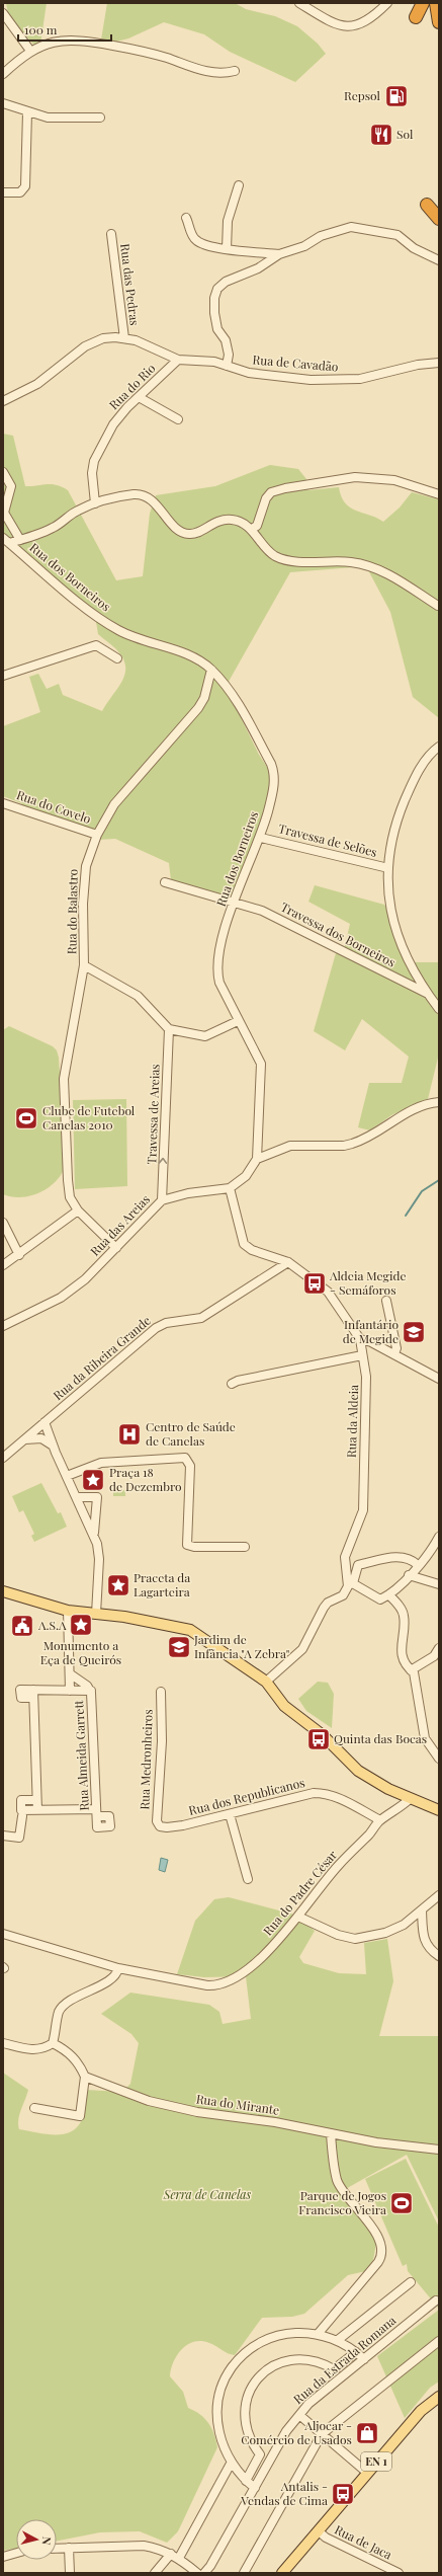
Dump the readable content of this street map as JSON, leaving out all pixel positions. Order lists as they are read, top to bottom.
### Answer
{
  "streets": {
    "main road": ["EN 1"],
    "street": [
      "Rua das Pedras",
      "Rua de Cavadão",
      "Rua do Rio",
      "Rua dos Borneiros",
      "Rua do Covelo",
      "Travessa de Selões",
      "Rua do Balastro",
      "Travessa dos Borneiros",
      "Travessa de Areias",
      "Rua das Areias",
      "Rua da Ribeira Grande",
      "Rua da Aldeia",
      "Rua Almeida Garrett",
      "Rua Medronheiros",
      "Rua dos Republicanos",
      "Rua do Padre César",
      "Rua do Mirante",
      "Rua da Estrada Romana",
      "Rua de Jaca"
    ]
  },
  "crossings": [
    ["Rua das Pedras", "Rua de Cavadão"],
    ["Rua de Cavadão", "Rua do Rio"],
    ["Rua dos Borneiros", "Travessa de Selões"],
    ["Rua dos Borneiros", "Rua do Balastro"],
    ["Rua dos Borneiros", "Travessa dos Borneiros"],
    ["Rua dos Borneiros", "Rua das Areias"],
    ["Rua do Covelo", "Rua do Balastro"],
    ["Rua do Balastro", "Travessa de Areias"],
    ["Travessa de Areias", "Rua das Areias"],
    ["Rua das Areias", "Rua da Aldeia"],
    ["Rua da Ribeira Grande", "Rua da Aldeia"],
    ["Rua Medronheiros", "Rua dos Republicanos"],
    ["Rua dos Republicanos", "Rua do Padre César"],
    ["EN 1", "Rua de Jaca"]
  ],
  "one_way": ["Travessa de Areias"],
  "parks": ["Serra de Canelas"],
  "places": {
    "fuel station": ["Repsol"],
    "restaurant": ["Sol"],
    "sports": ["Clube de Futebol Canelas 2010", "Parque de Jogos Francisco Vieira"],
    "bus stop": ["Aldeia Megide - Semáforos", "Quinta das Bocas", "Antalis - Vendas de Cima"],
    "school or university": ["Infantário de Megide", "Jardim de Infãncia \"A Zebra\""],
    "hospital": ["Centro de Saúde de Canelas"],
    "place": ["Praça 18 de Dezembro", "Praceta da Lagarteira", "Monumento a Eça de Queirós"],
    "public building": ["A.S.A"],
    "shop": ["Aljocar - Comércio de Usados"]
  },
  "scale_bar": "100 m",
  "north": "right"
}
